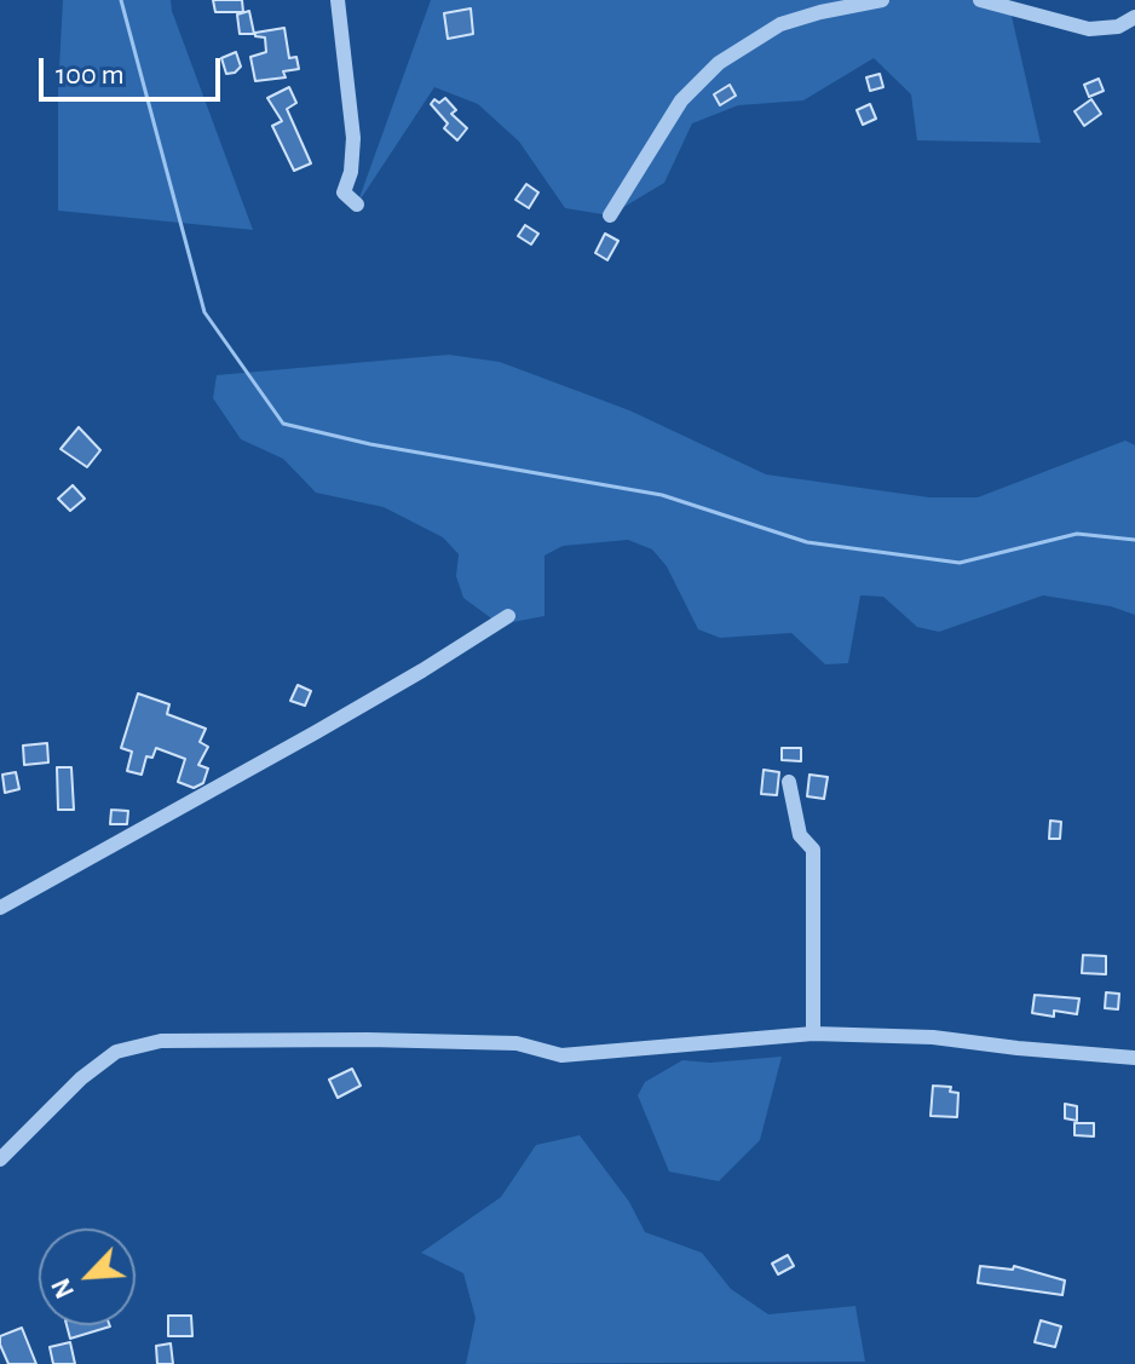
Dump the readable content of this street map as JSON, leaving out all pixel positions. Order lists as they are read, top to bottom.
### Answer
{
  "scale_bar": "100 m",
  "north": "bottom left"
}
